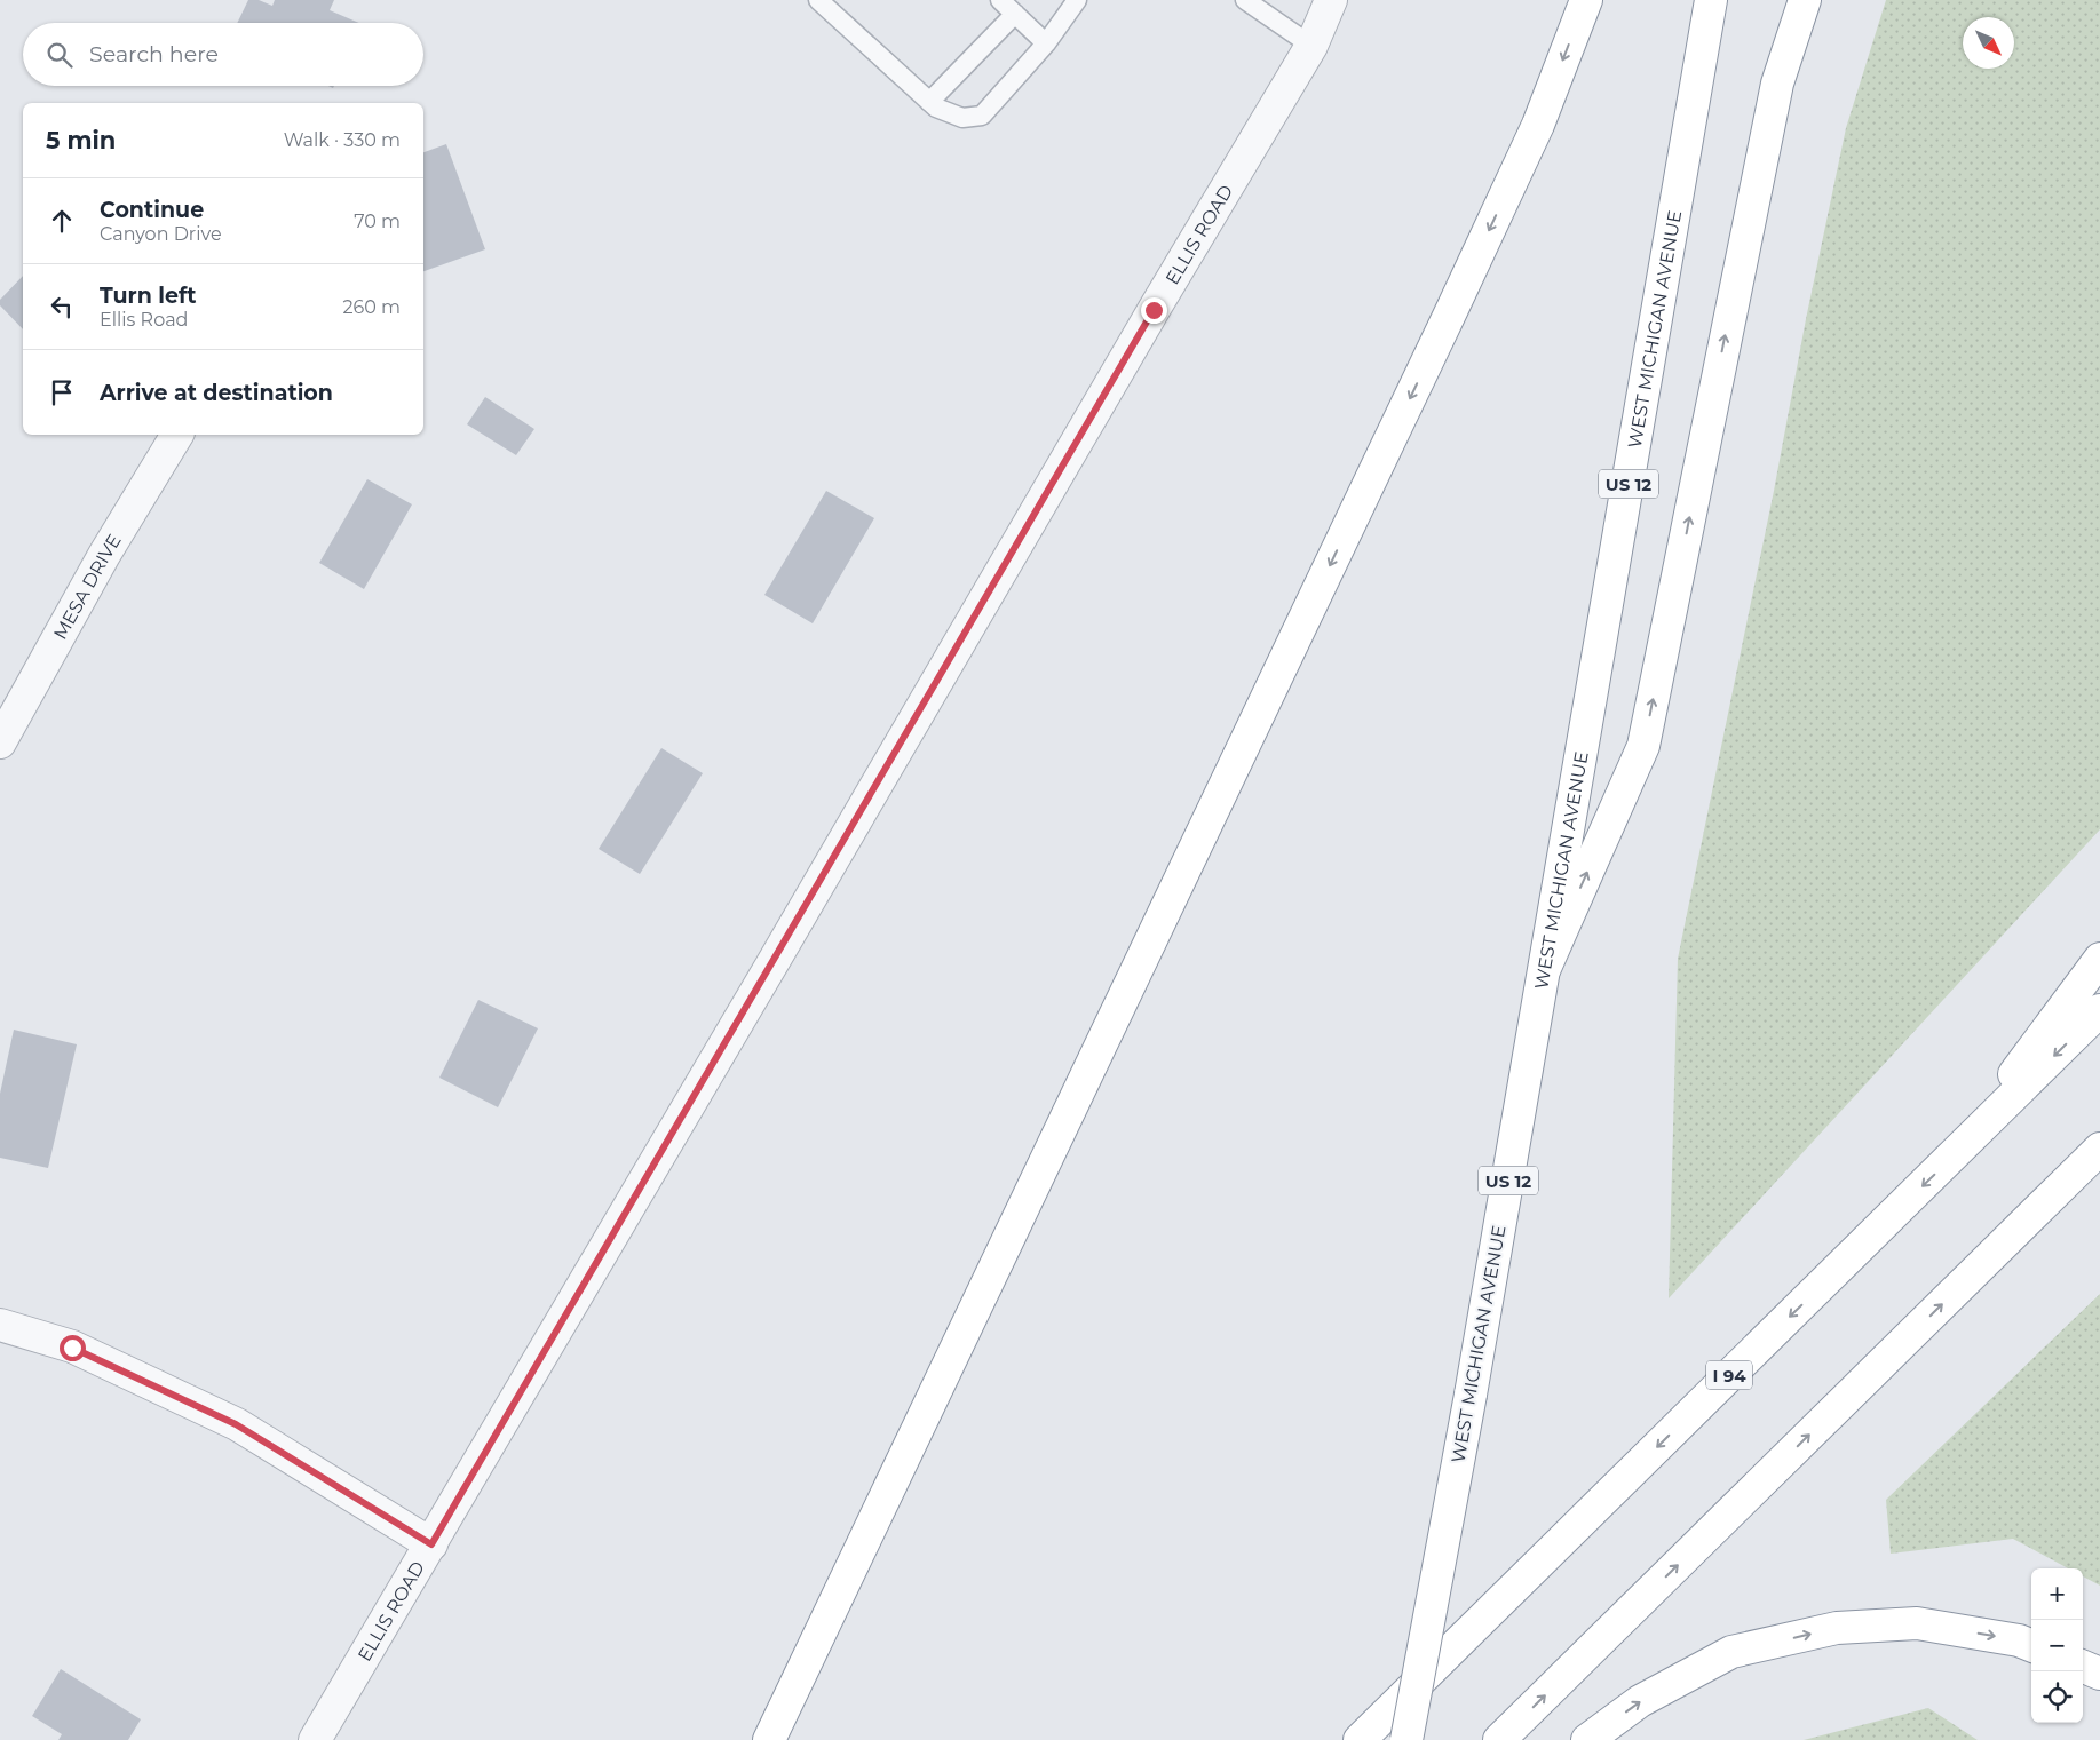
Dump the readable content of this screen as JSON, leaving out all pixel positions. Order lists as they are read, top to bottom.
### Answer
{
  "streets": {
    "highway": ["WEST MICHIGAN AVENUE", "US 12", "I 94"],
    "street": ["ELLIS ROAD", "MESA DRIVE"]
  },
  "north": "bottom right",
  "page": {
    "search": "Search here",
    "heading": ["5 min", "Walk · 330 m"],
    "list": [
      ["Continue", "Canyon Drive", "70 m"],
      ["Turn left", "Ellis Road", "260 m"],
      "Arrive at destination"
    ],
    "map_buttons": ["+", "−"]
  }
}
